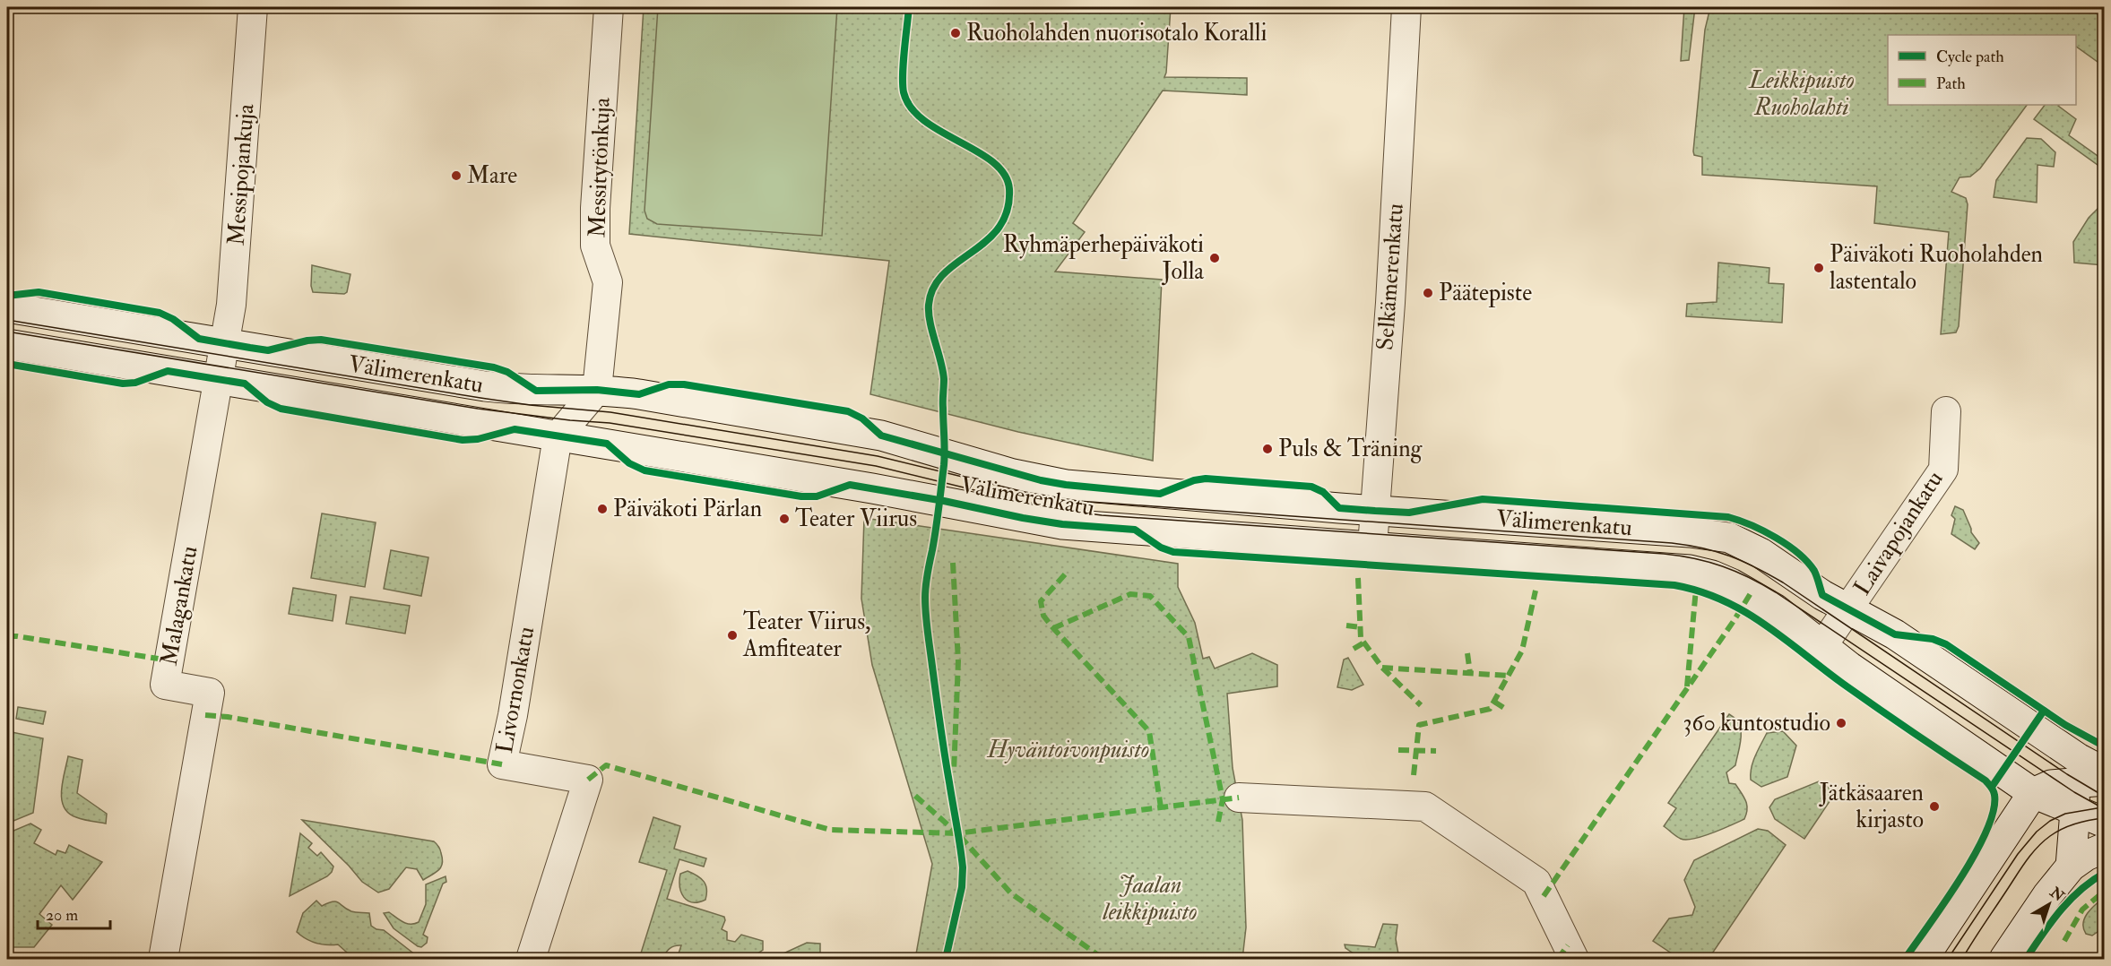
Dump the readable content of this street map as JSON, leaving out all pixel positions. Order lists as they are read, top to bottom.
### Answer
{
  "streets": {
    "street": [
      "Messitytönkuja",
      "Messipojankuja",
      "Selkämerenkatu",
      "Välimerenkatu",
      "Laivapojankatu",
      "Malagankatu",
      "Livornonkatu"
    ]
  },
  "crossings": [
    ["Messitytönkuja", "Välimerenkatu"],
    ["Messipojankuja", "Välimerenkatu"],
    ["Messipojankuja", "Malagankatu"],
    ["Selkämerenkatu", "Välimerenkatu"],
    ["Välimerenkatu", "Laivapojankatu"],
    ["Välimerenkatu", "Malagankatu"],
    ["Välimerenkatu", "Livornonkatu"]
  ],
  "parks": ["Leikkipuisto Ruoholahti", "Hyväntoivonpuisto", "Jaalan leikkipuisto"],
  "places": [
    "Ruoholahden nuorisotalo Koralli",
    "Mare",
    "Ryhmäperhepäiväkoti Jolla",
    "Päiväkoti Ruoholahden lastentalo",
    "Päätepiste",
    "Puls & Träning",
    "Päiväkoti Pärlan",
    "Teater Viirus",
    "Teater Viirus, Amfiteater",
    "360 kuntostudio",
    "Jätkäsaaren kirjasto"
  ],
  "legend": ["Cycle path", "Path"],
  "scale_bar": "20 m",
  "north": "top right"
}
